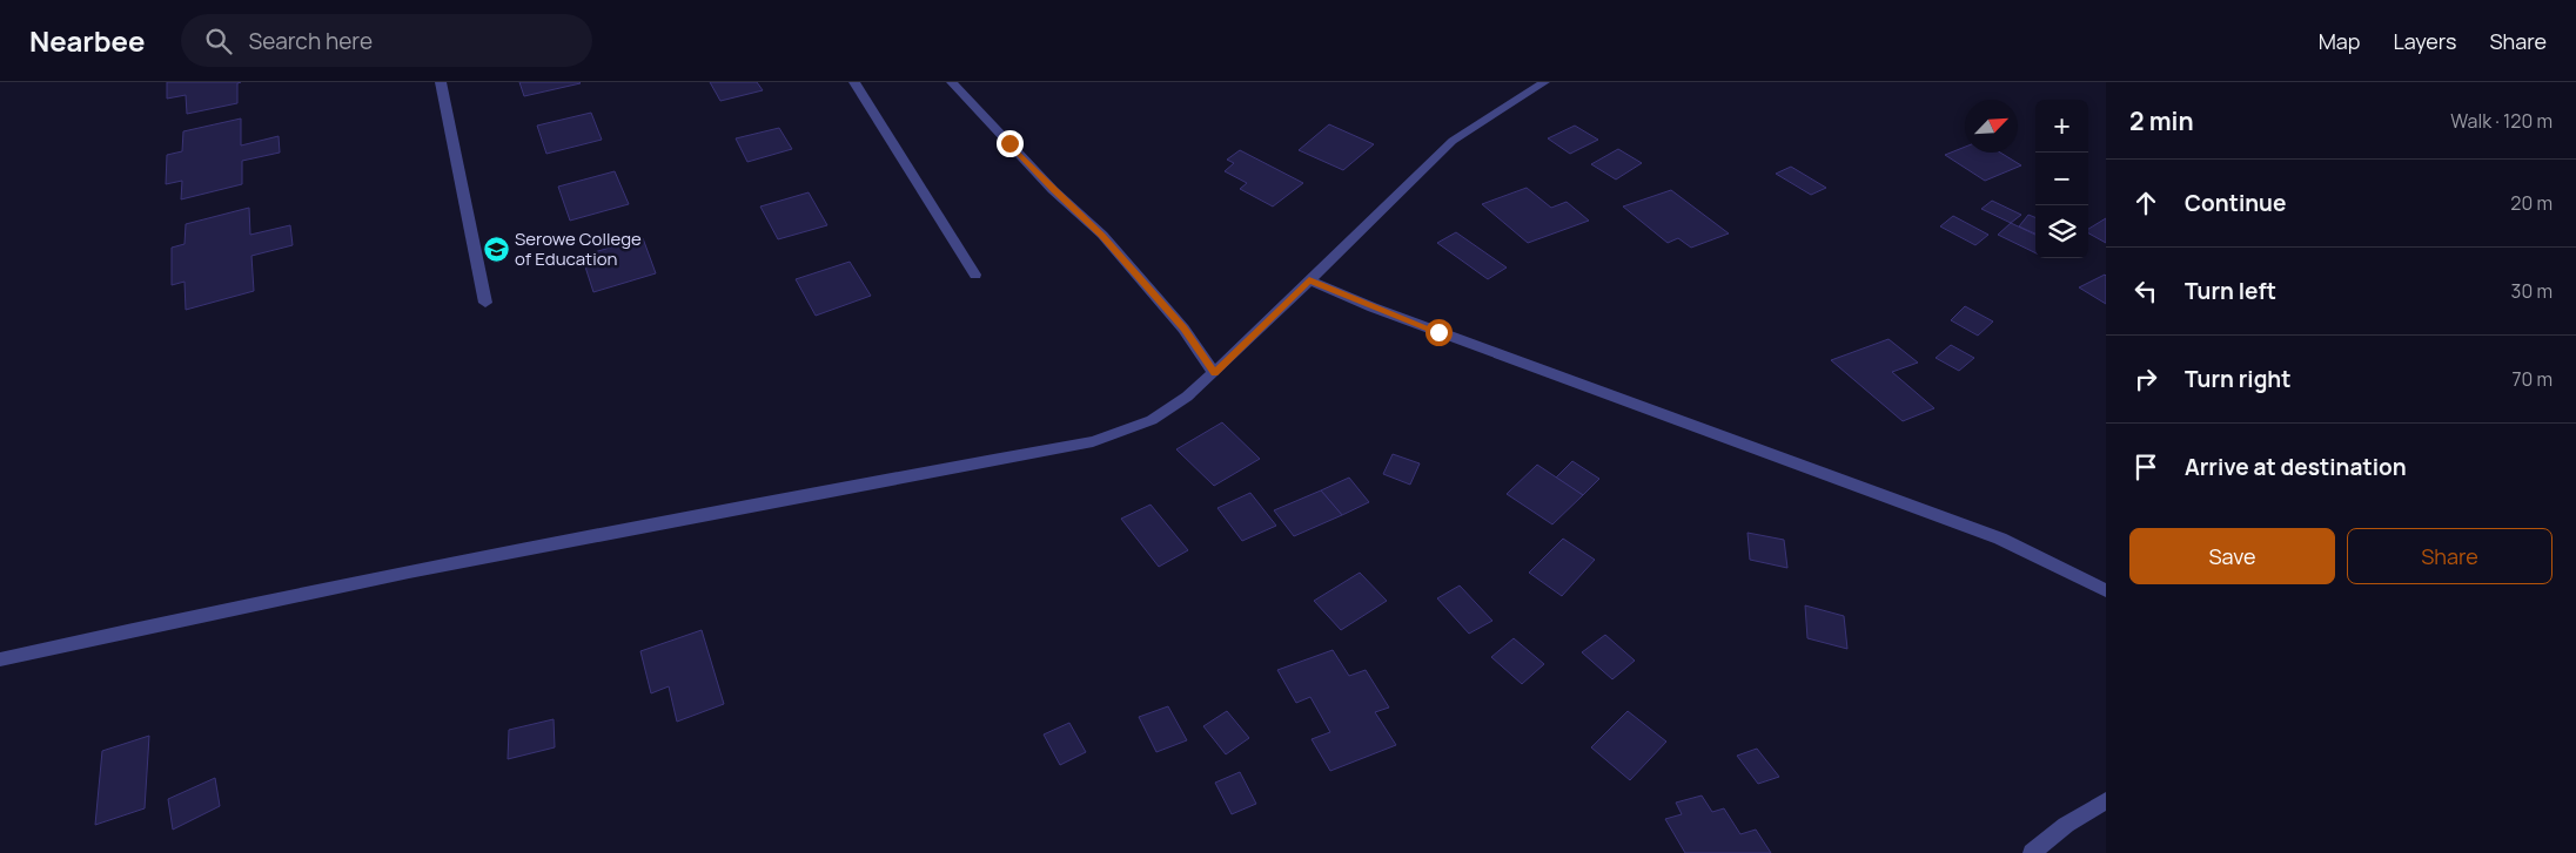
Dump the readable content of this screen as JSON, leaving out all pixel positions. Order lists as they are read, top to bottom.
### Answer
{
  "places": {
    "school or university": ["Serowe College of Education"]
  },
  "north": "top right",
  "page": {
    "header": "Nearbee",
    "search": "Search here",
    "nav": ["Map", "Layers", "Share"],
    "heading": ["2 min", "Walk · 120 m"],
    "map_buttons": ["+", "−"],
    "list": [
      ["Continue", "20 m"],
      ["Turn left", "30 m"],
      ["Turn right", "70 m"],
      "Arrive at destination"
    ],
    "buttons": ["Save", "Share"]
  }
}
